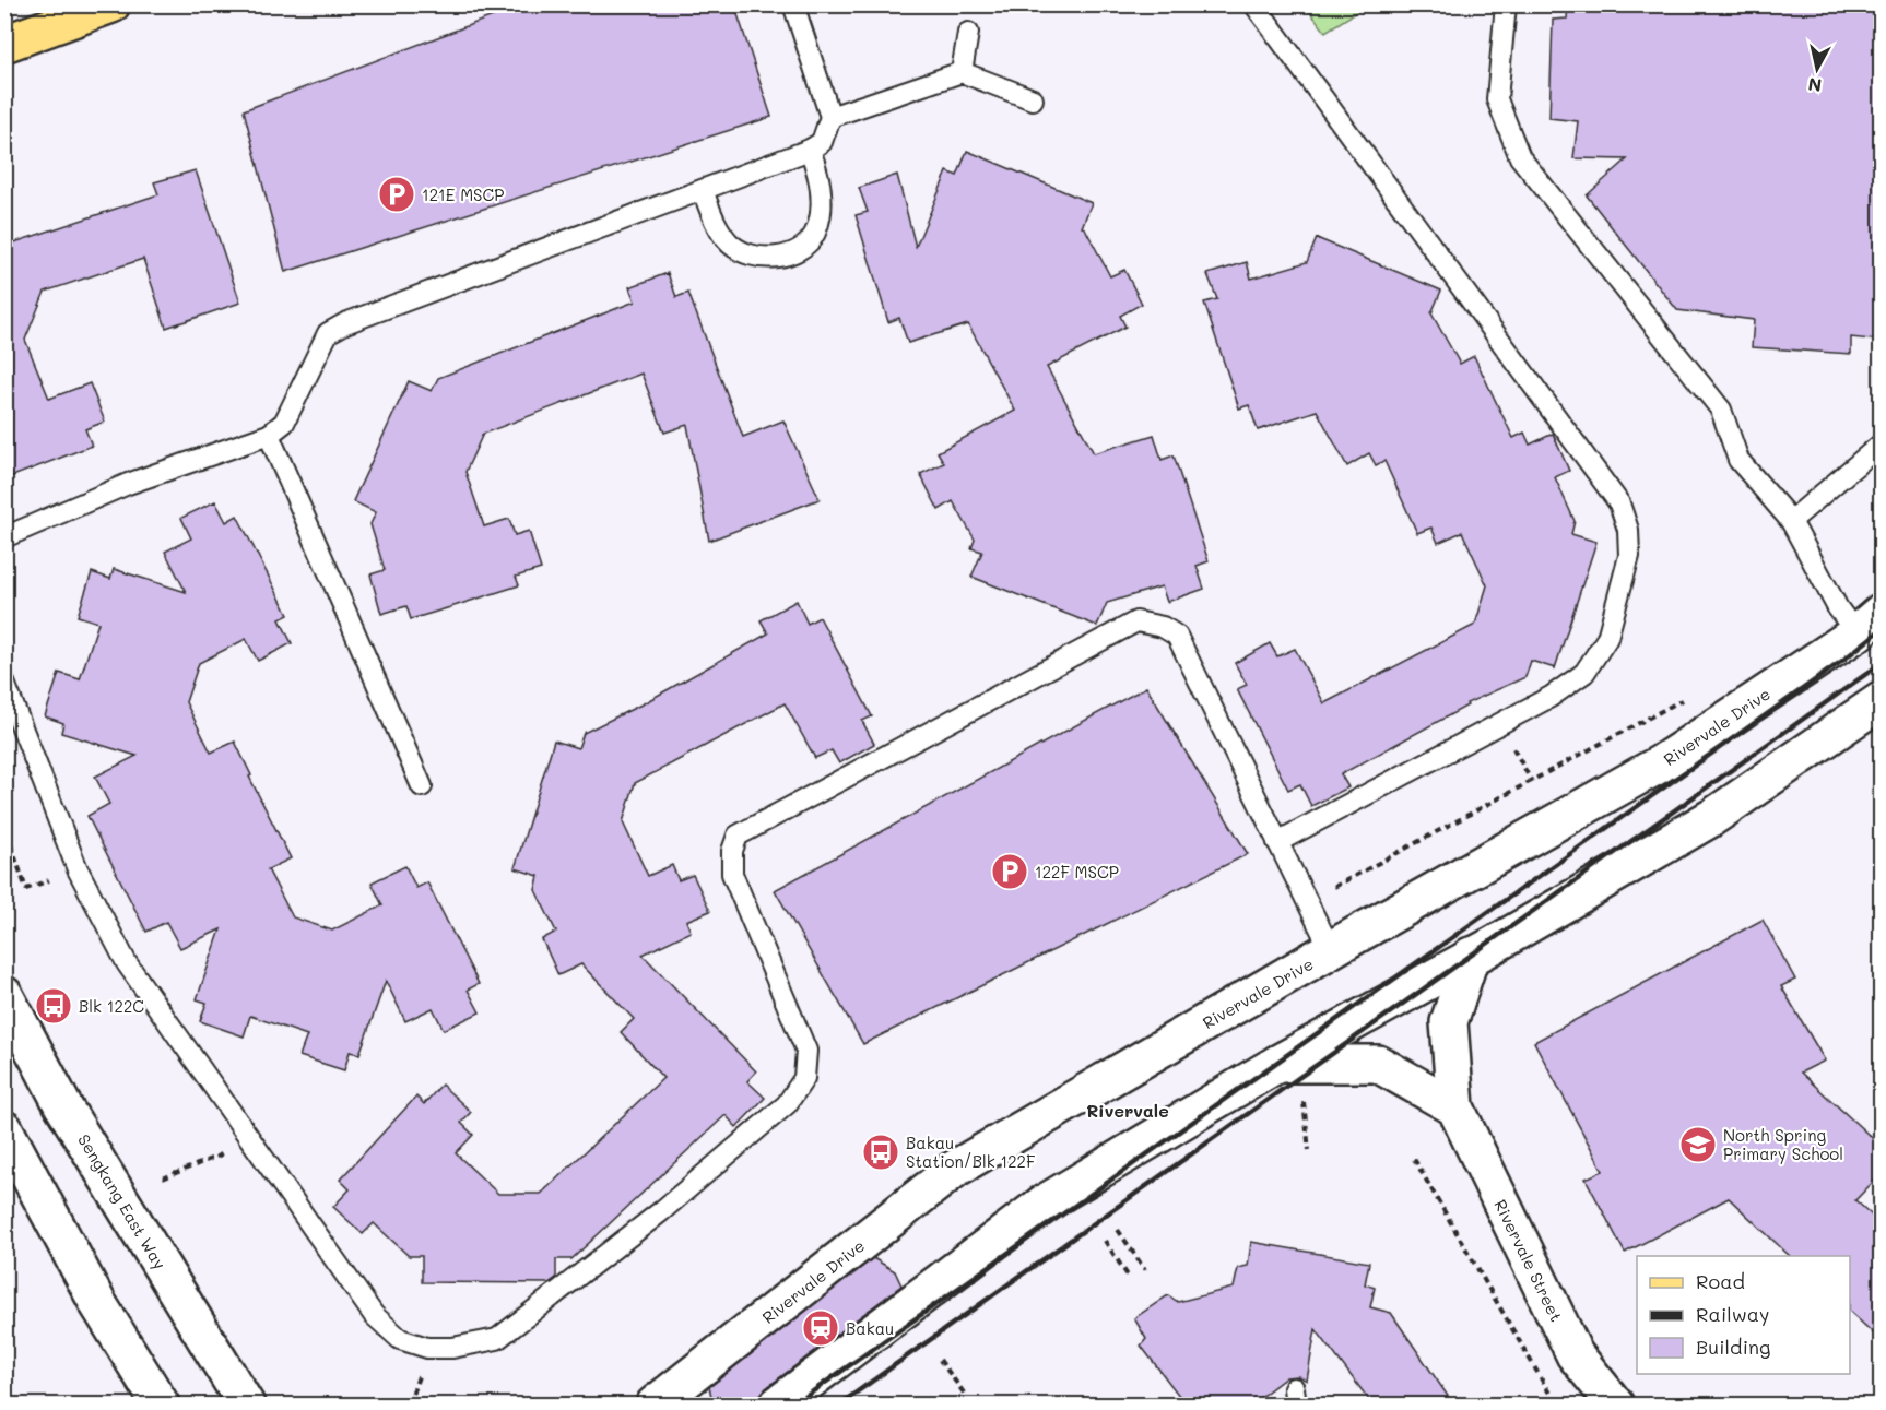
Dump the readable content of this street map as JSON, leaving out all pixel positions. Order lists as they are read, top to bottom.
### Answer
{
  "streets": {
    "street": ["Rivervale Drive", "Sengkang East Way", "Rivervale Street"]
  },
  "districts": ["Rivervale"],
  "places": {
    "parking": ["121E MSCP", "122F MSCP"],
    "bus stop": ["Blk 122C", "Bakau Station/Blk 122F"],
    "school or university": ["North Spring Primary School"],
    "station": ["Bakau"]
  },
  "legend": ["Road", "Railway", "Building"],
  "north": "bottom"
}
